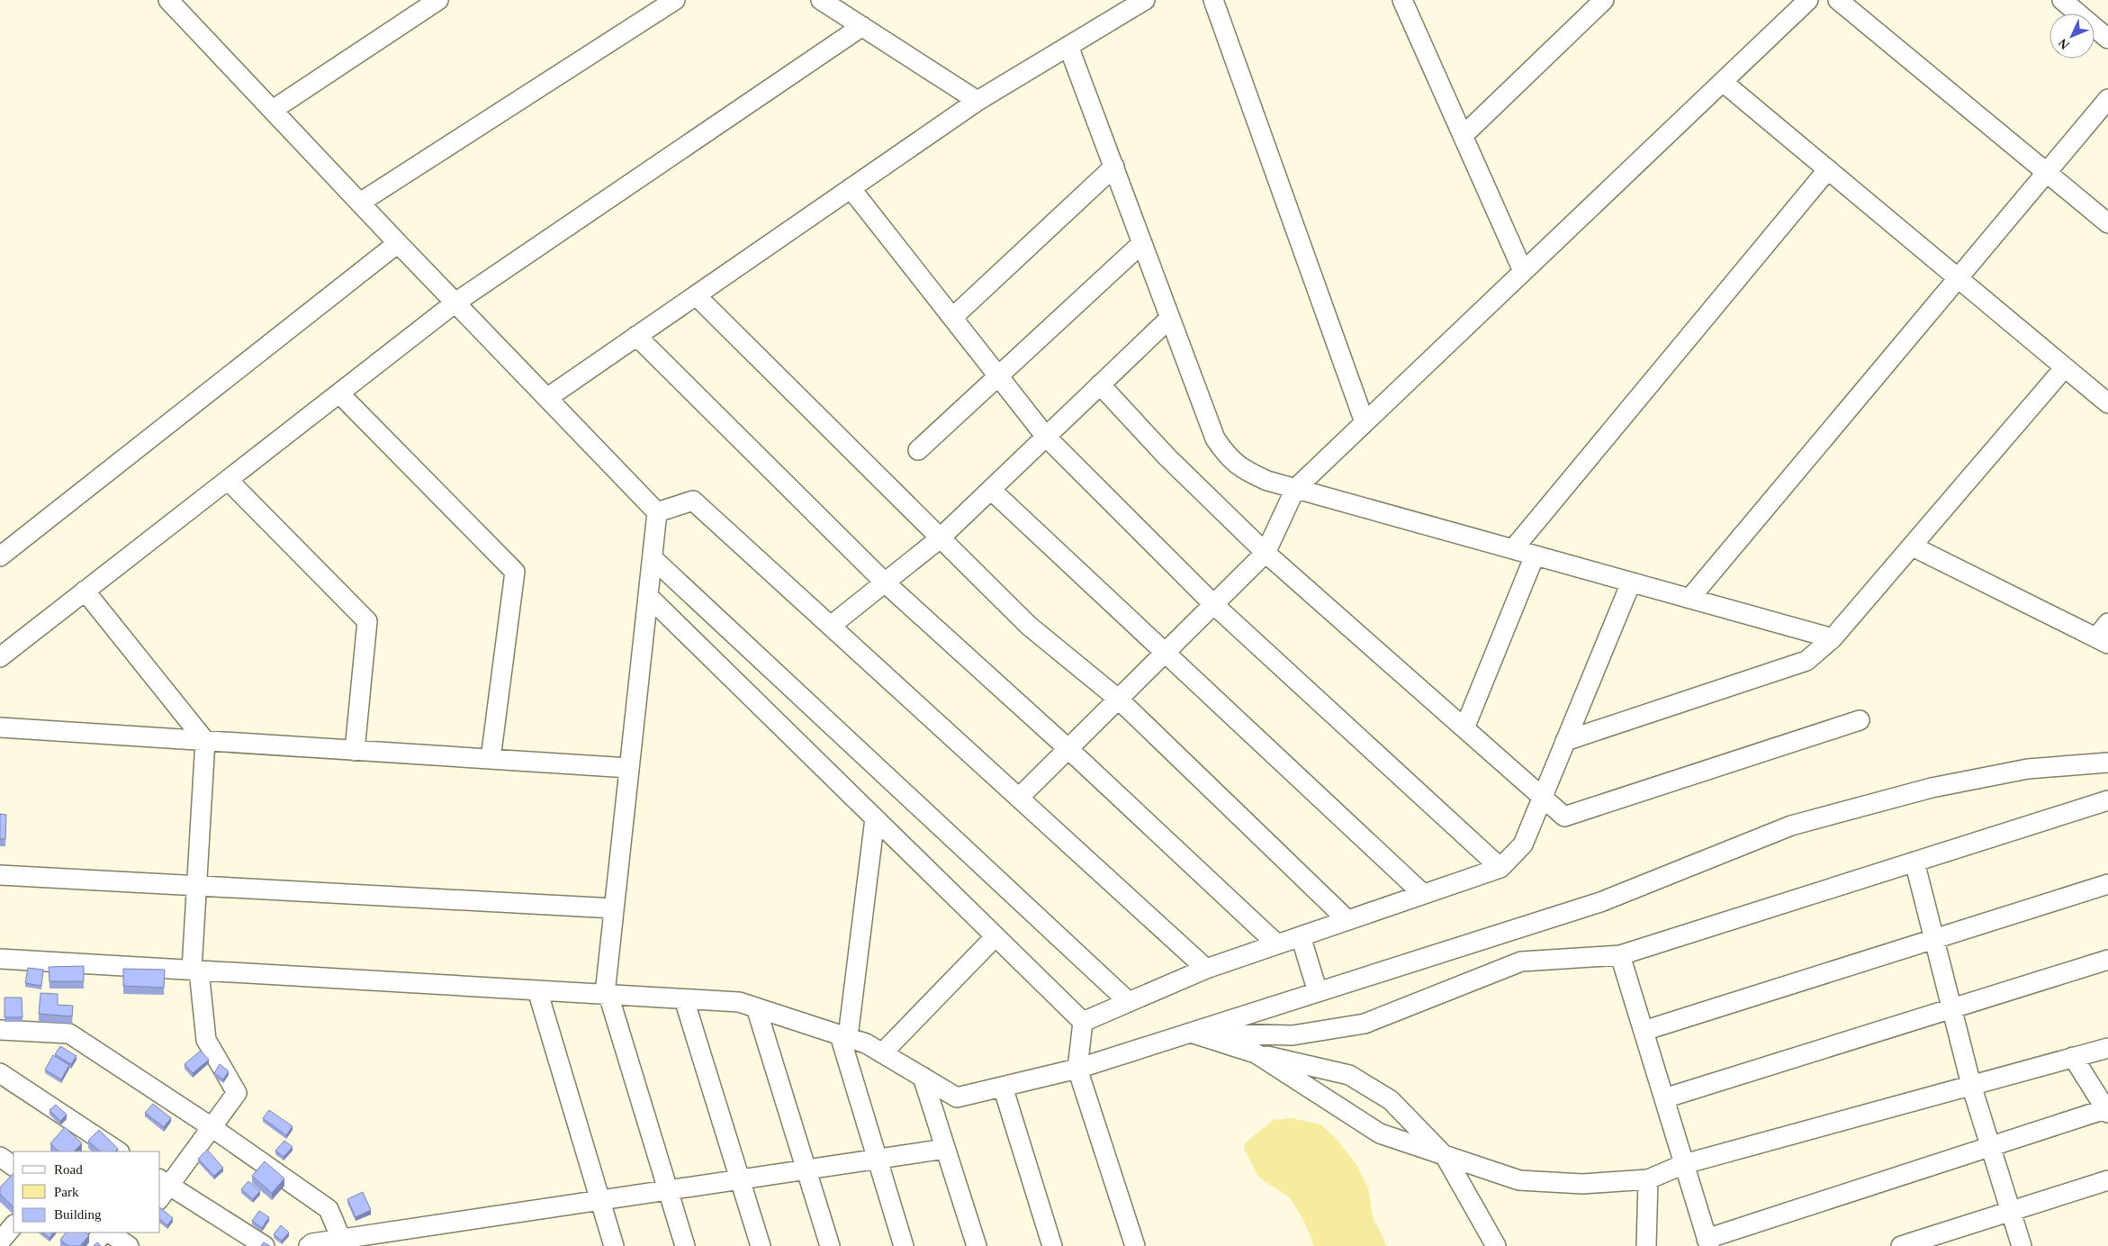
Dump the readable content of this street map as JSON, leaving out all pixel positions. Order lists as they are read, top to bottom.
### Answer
{
  "legend": ["Road", "Park", "Building"],
  "north": "bottom left"
}
